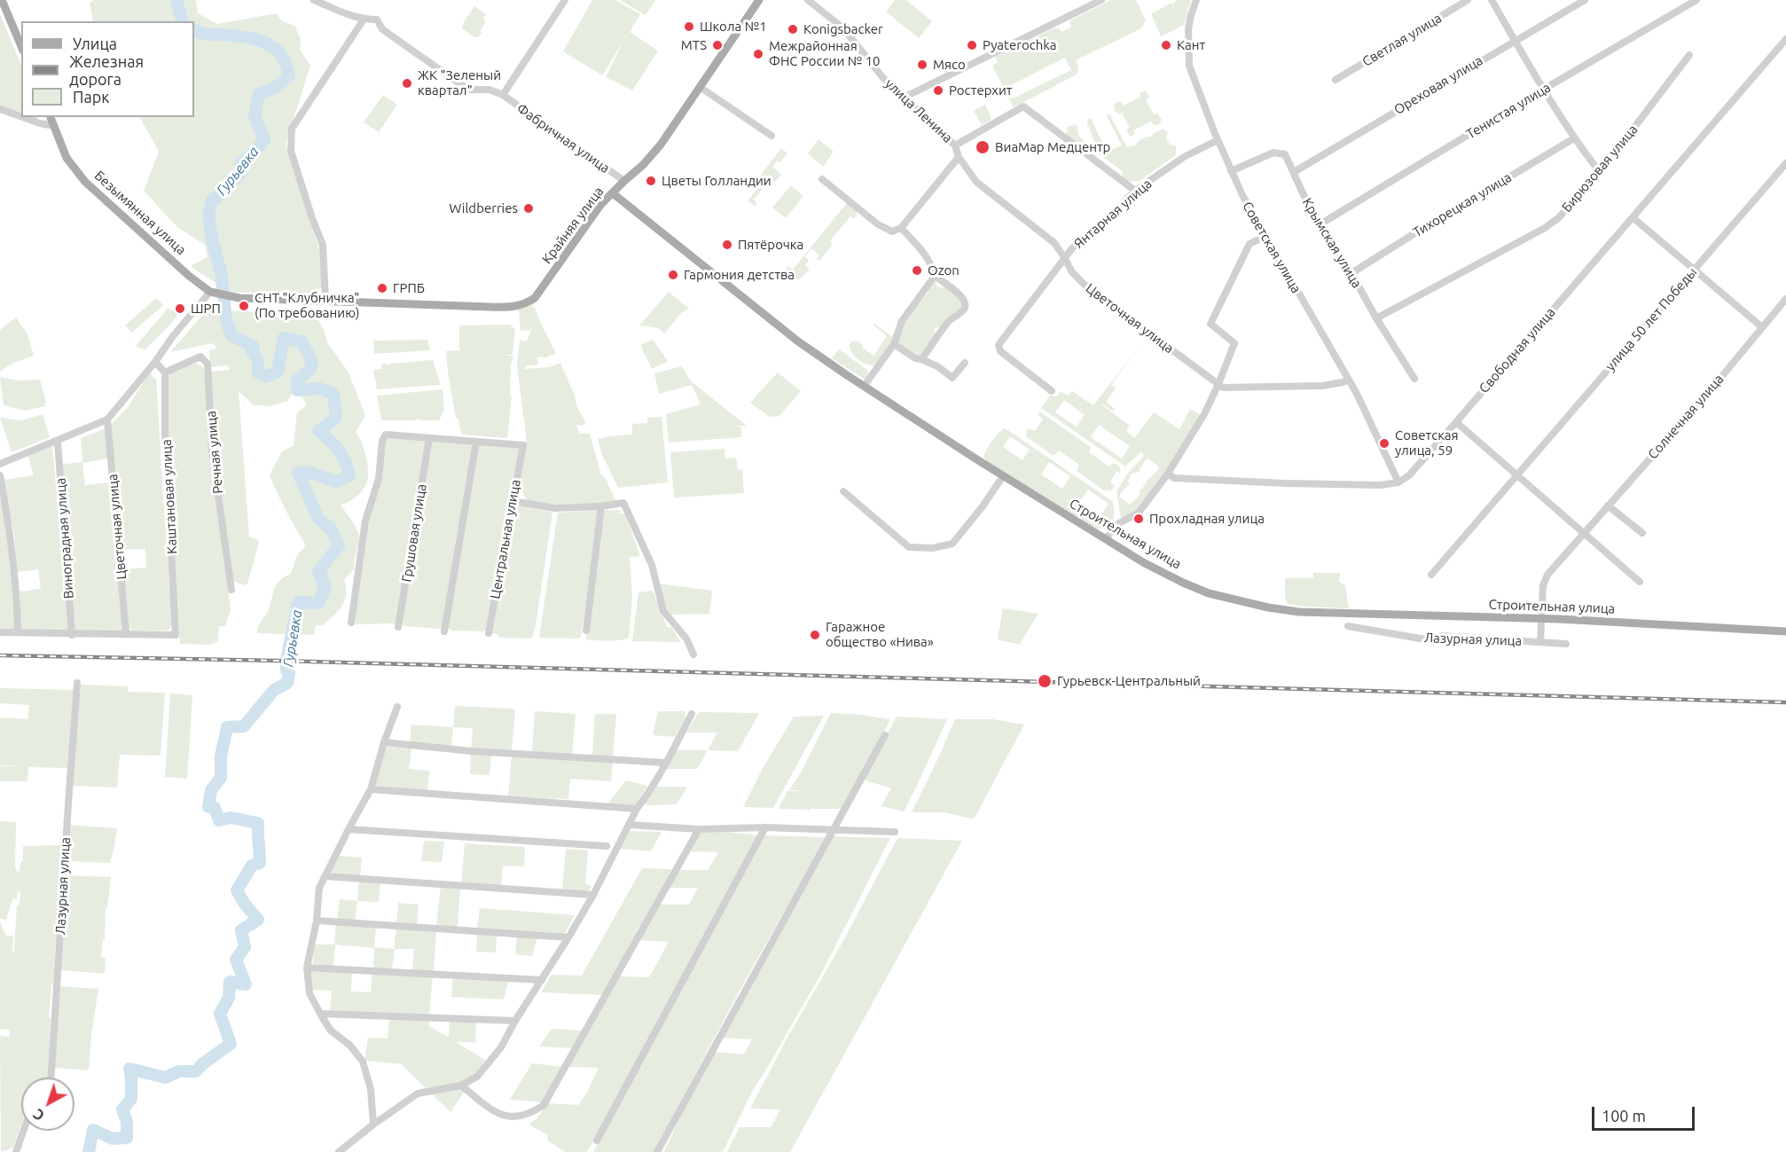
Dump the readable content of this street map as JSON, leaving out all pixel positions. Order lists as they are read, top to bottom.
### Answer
{
  "streets": {
    "main road": ["Безымянная улица", "Крайняя улица", "Строительная улица"],
    "street": [
      "Светлая улица",
      "Ореховая улица",
      "улица Ленина",
      "Тенистая улица",
      "Фабричная улица",
      "Бирюзовая улица",
      "Тихорецкая улица",
      "Янтарная улица",
      "Крымская улица",
      "Советская улица",
      "Цветочная улица",
      "улица 50 лет Победы",
      "Свободная улица",
      "Солнечная улица",
      "Речная улица",
      "Каштановая улица",
      "Грушовая улица",
      "Виноградная улица",
      "Центральная улица",
      "Лазурная улица"
    ]
  },
  "crossings": [
    ["Ореховая улица", "Крымская улица"],
    ["улица Ленина", "Цветочная улица"],
    ["Тенистая улица", "Крымская улица"],
    ["Фабричная улица", "Крайняя улица"],
    ["Бирюзовая улица", "Крымская улица"],
    ["Тихорецкая улица", "Крымская улица"],
    ["Янтарная улица", "Советская улица"],
    ["Янтарная улица", "Цветочная улица"],
    ["Крайняя улица", "Строительная улица"],
    ["Крымская улица", "Советская улица"],
    ["Советская улица", "Свободная улица"],
    ["Цветочная улица", "Каштановая улица"],
    ["Солнечная улица", "Строительная улица"],
    ["Солнечная улица", "Лазурная улица"],
    ["Речная улица", "Каштановая улица"]
  ],
  "water": ["Гурьевка"],
  "places": [
    "Школа №1",
    "Konigsbacker",
    "MTS",
    "Pyaterochka",
    "Кант",
    "Межрайонная ФНС России № 10",
    "Мясо",
    "ЖК \"Зеленый квартал\"",
    "Ростерхит",
    "ВиаМар Медцентр",
    "Цветы Голландии",
    "Wildberries",
    "Пятёрочка",
    "Ozon",
    "Гармония детства",
    "ГРПБ",
    "СНТ \"Клубничка\" (По требованию)",
    "ШРП",
    "Советская улица, 59",
    "Прохладная улица",
    "Гаражное общество «Нива»",
    "Гурьевск-Центральный"
  ],
  "legend": ["Улица", "Железная дорога", "Парк"],
  "scale_bar": "100 m",
  "north": "bottom left"
}
